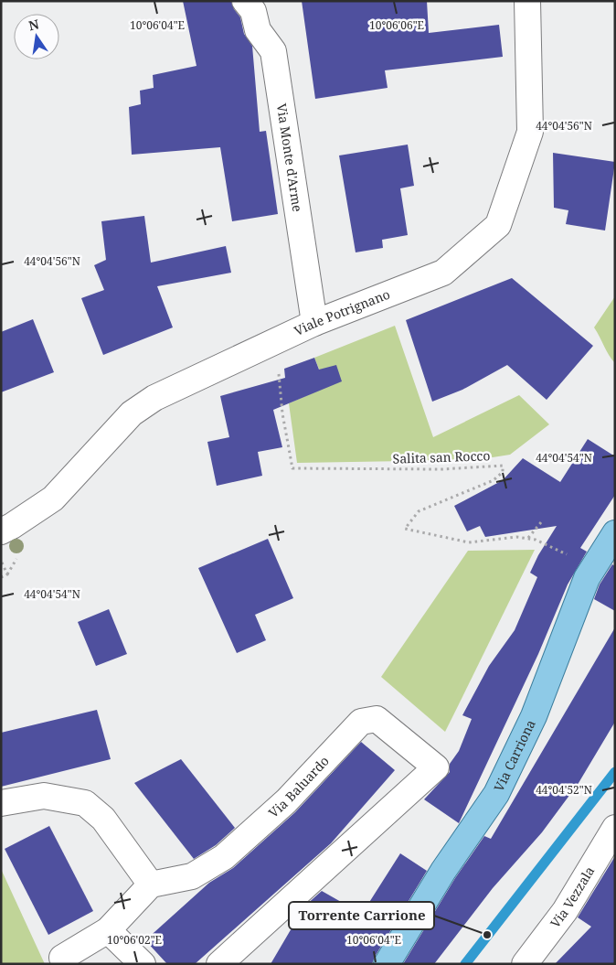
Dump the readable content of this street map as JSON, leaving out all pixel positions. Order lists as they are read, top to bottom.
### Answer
{
  "streets": {
    "main road": ["Via Carriona"],
    "street": [
      "Via Monte d'Arme",
      "Viale Potrignano",
      "Via Baluardo",
      "Via Vezzala"
    ],
    "path": ["Salita san Rocco"]
  },
  "crossings": [
    ["Via Monte d'Arme", "Viale Potrignano"],
    ["Salita san Rocco", "Via Carriona"]
  ],
  "places": ["Torrente Carrione"],
  "north": "top",
  "coordinates": [
    "10°06'04\"E",
    "10°06'06\"E",
    "44°04'56\"N",
    "44°04'54\"N",
    "44°04'52\"N",
    "10°06'02\"E"
  ]
}
